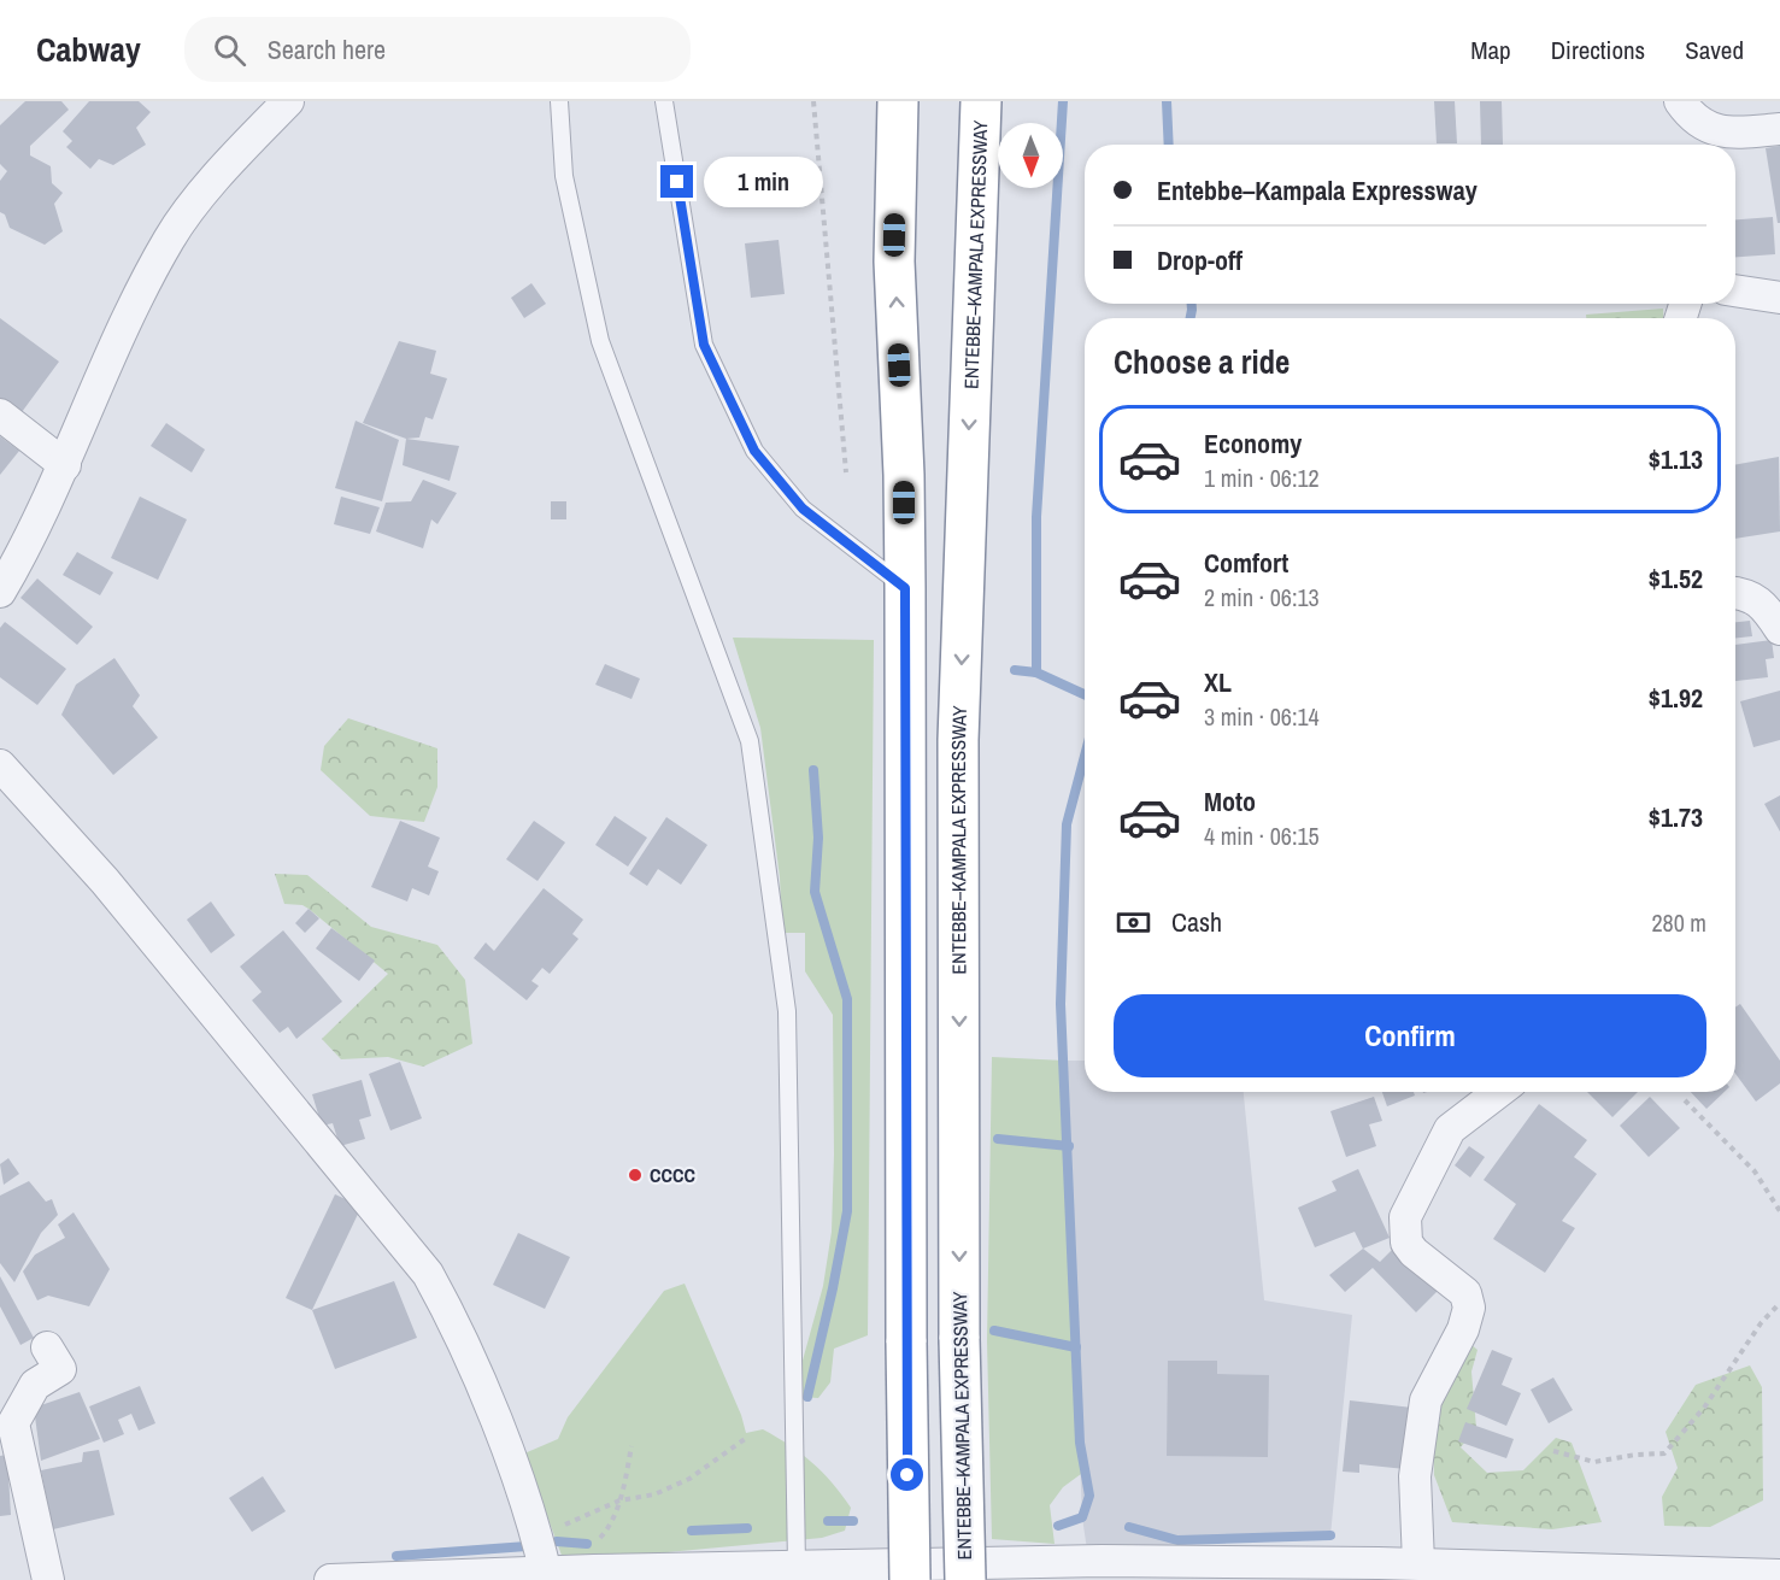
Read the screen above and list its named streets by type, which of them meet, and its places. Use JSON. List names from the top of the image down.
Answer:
{
  "streets": {
    "highway": ["ENTEBBE–KAMPALA EXPRESSWAY"]
  },
  "places": ["CCCC"],
  "north": "bottom",
  "page": {
    "header": "Cabway",
    "search": "Search here",
    "nav": ["Map", "Directions", "Saved"],
    "banner": ["Entebbe–Kampala Expressway", "Drop-off"],
    "bubble": "1 min",
    "heading": "Choose a ride",
    "list": [
      {
        "name": "Economy",
        "note": "1 min · 06:12",
        "value": "$1.13"
      },
      {
        "name": "Comfort",
        "note": "2 min · 06:13",
        "value": "$1.52"
      },
      {
        "name": "XL",
        "note": "3 min · 06:14",
        "value": "$1.92"
      },
      {
        "name": "Moto",
        "note": "4 min · 06:15",
        "value": "$1.73"
      }
    ],
    "pay": ["Cash", "280 m"],
    "buttons": "Confirm"
  }
}
